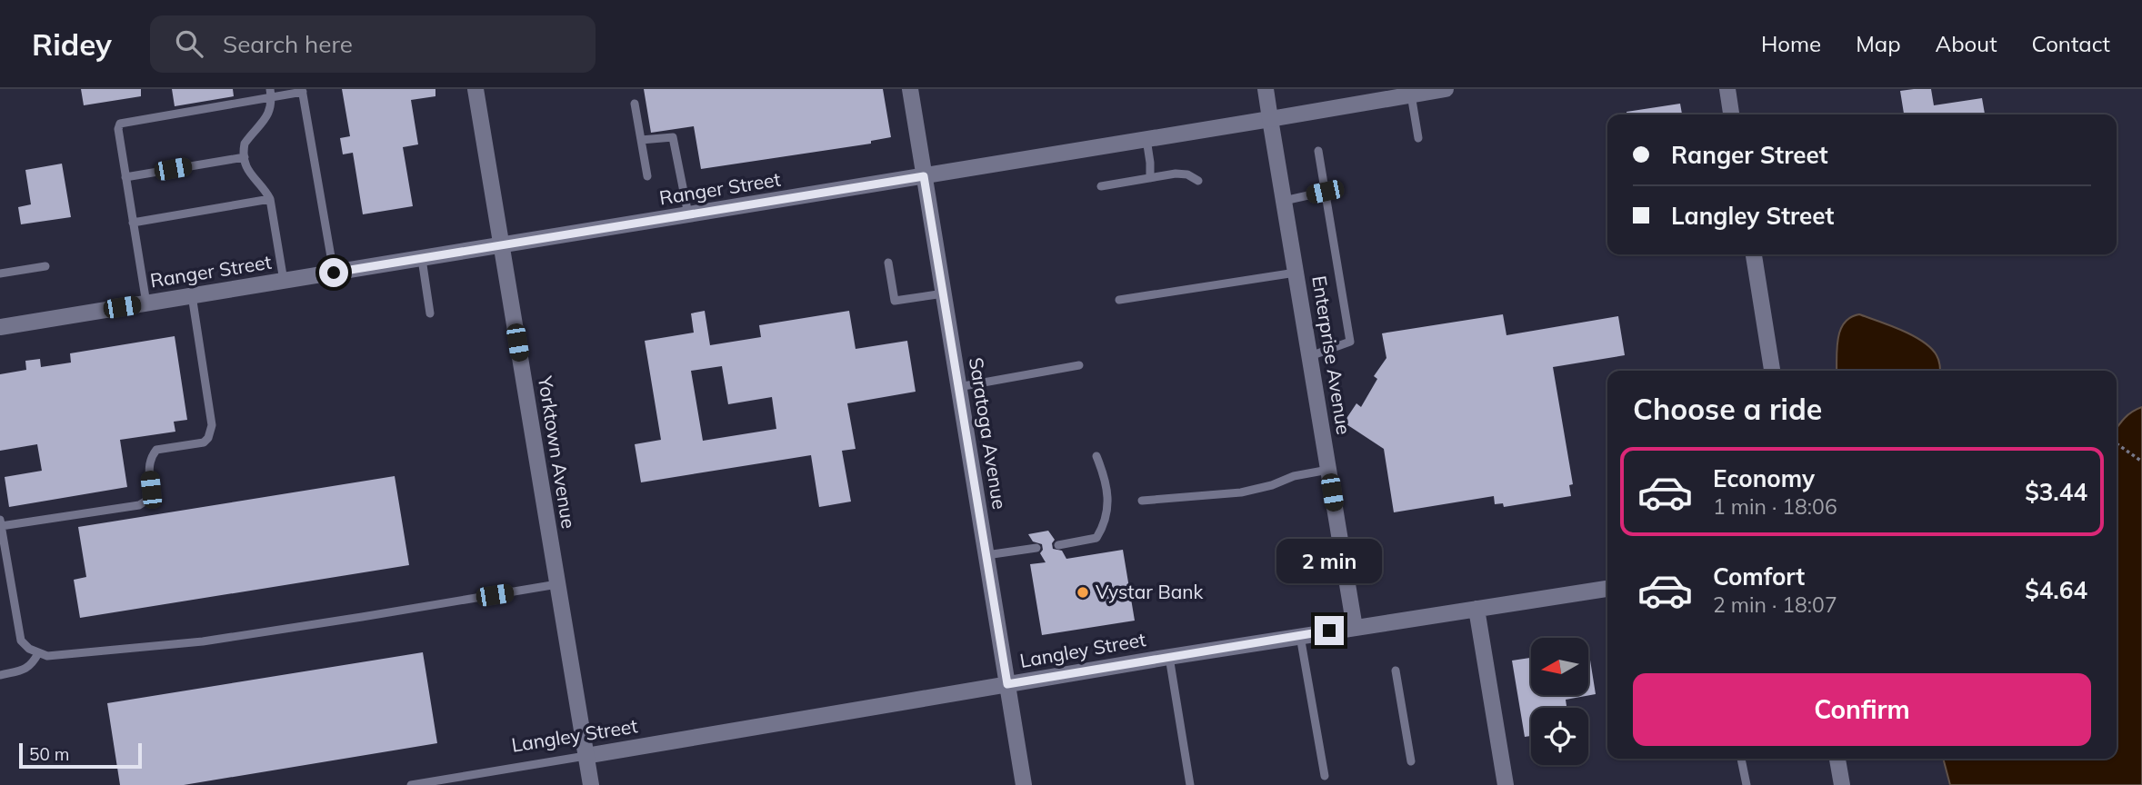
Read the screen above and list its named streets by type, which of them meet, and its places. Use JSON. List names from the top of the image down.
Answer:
{
  "streets": {
    "street": [
      "Ranger Street",
      "Enterprise Avenue",
      "Saratoga Avenue",
      "Yorktown Avenue",
      "Langley Street"
    ]
  },
  "crossings": [
    ["Ranger Street", "Enterprise Avenue"],
    ["Ranger Street", "Saratoga Avenue"],
    ["Ranger Street", "Yorktown Avenue"],
    ["Enterprise Avenue", "Langley Street"],
    ["Saratoga Avenue", "Langley Street"],
    ["Yorktown Avenue", "Langley Street"]
  ],
  "places": ["Vystar Bank"],
  "scale_bar": "50 m",
  "north": "left",
  "page": {
    "header": "Ridey",
    "search": "Search here",
    "nav": [
      "Home",
      "Map",
      "About",
      "Contact"
    ],
    "banner": ["Ranger Street", "Langley Street"],
    "heading": "Choose a ride",
    "list": [
      {
        "name": "Economy",
        "note": "1 min · 18:06",
        "value": "$3.44"
      },
      {
        "name": "Comfort",
        "note": "2 min · 18:07",
        "value": "$4.64"
      }
    ],
    "bubble": "2 min",
    "buttons": "Confirm",
    "scale": "50 m"
  }
}
